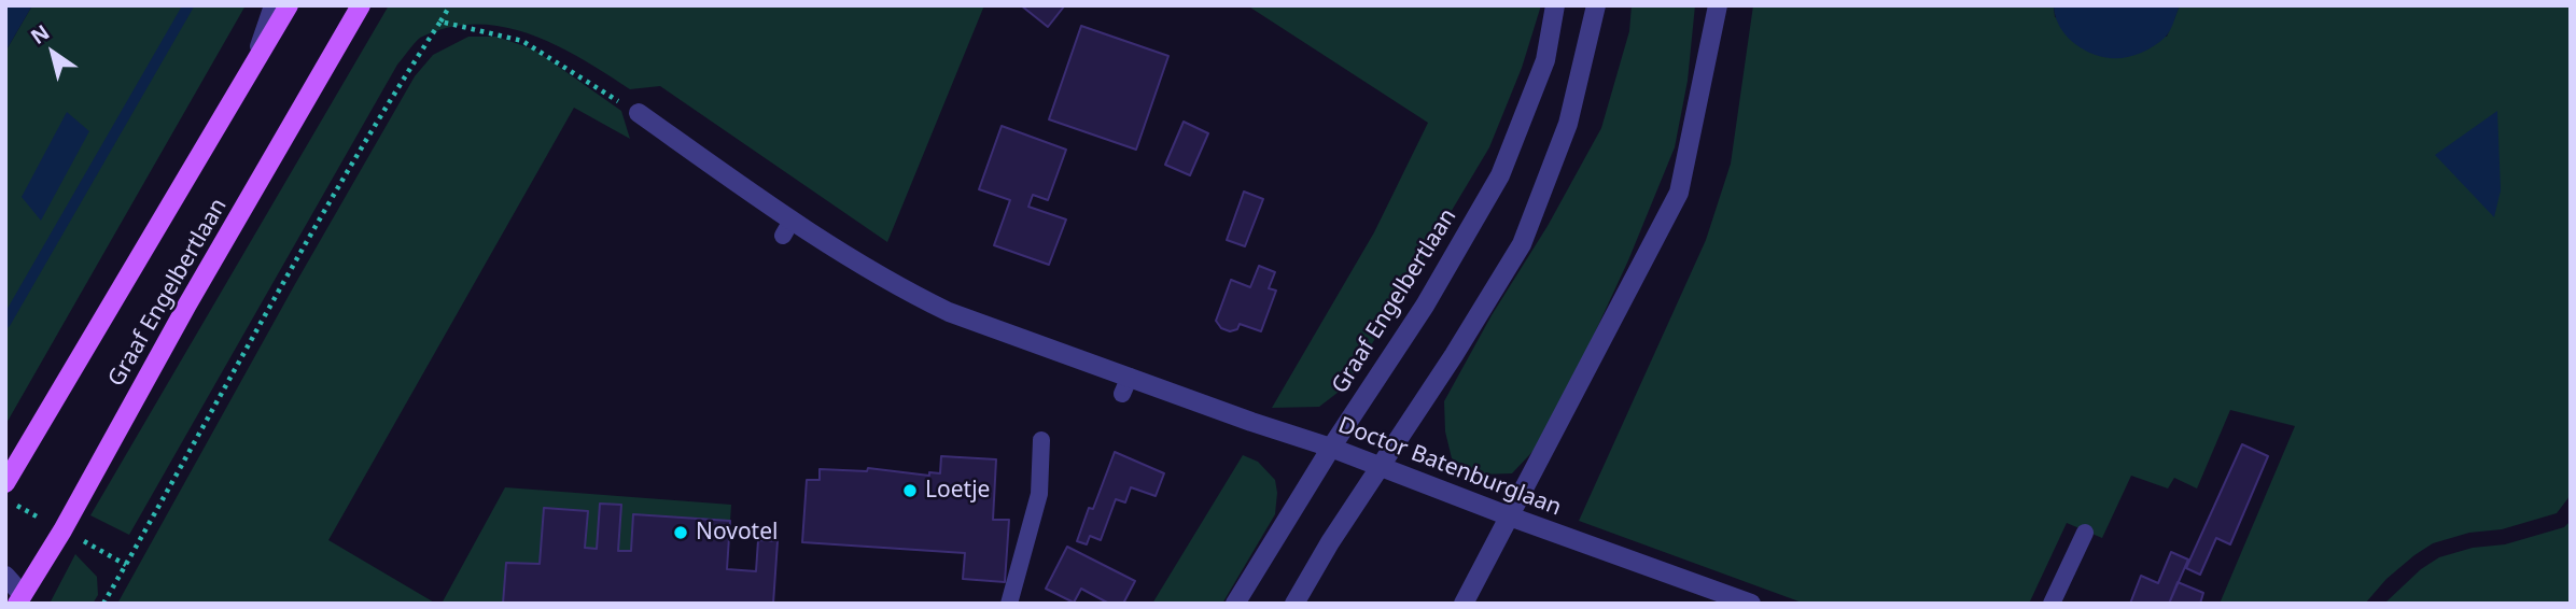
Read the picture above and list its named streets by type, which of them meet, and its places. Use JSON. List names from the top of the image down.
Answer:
{
  "streets": {
    "main road": ["Graaf Engelbertlaan"],
    "street": ["Doctor Batenburglaan"]
  },
  "crossings": [
    ["Graaf Engelbertlaan", "Doctor Batenburglaan"]
  ],
  "places": ["Loetje", "Novotel"],
  "north": "top left"
}
